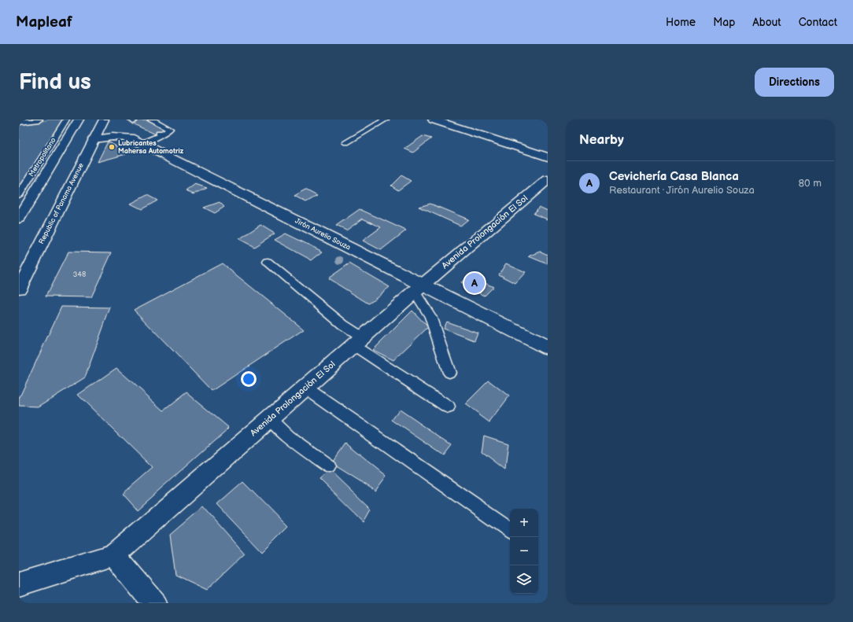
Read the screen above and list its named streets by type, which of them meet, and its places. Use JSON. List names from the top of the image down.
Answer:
{
  "streets": {
    "street": ["Republic of Panama Avenue", "Avenida Prolongación El Sol", "Jirón Aurelio Souza"],
    "lane": ["Metropolitano"]
  },
  "crossings": [
    ["Republic of Panama Avenue", "Jirón Aurelio Souza"],
    ["Avenida Prolongación El Sol", "Jirón Aurelio Souza"]
  ],
  "places": ["Lubricantes Mahersa Automotriz"],
  "house_numbers": ["348"],
  "page": {
    "header": "Mapleaf",
    "nav": [
      "Home",
      "Map",
      "About",
      "Contact"
    ],
    "buttons": "Directions",
    "title": "Find us",
    "heading": "Nearby",
    "list": [
      {
        "mark": "A",
        "name": "Cevichería Casa Blanca",
        "note": "Restaurant · Jirón Aurelio Souza",
        "value": "80 m"
      }
    ],
    "pins": "A",
    "map_buttons": ["+", "−"]
  }
}
